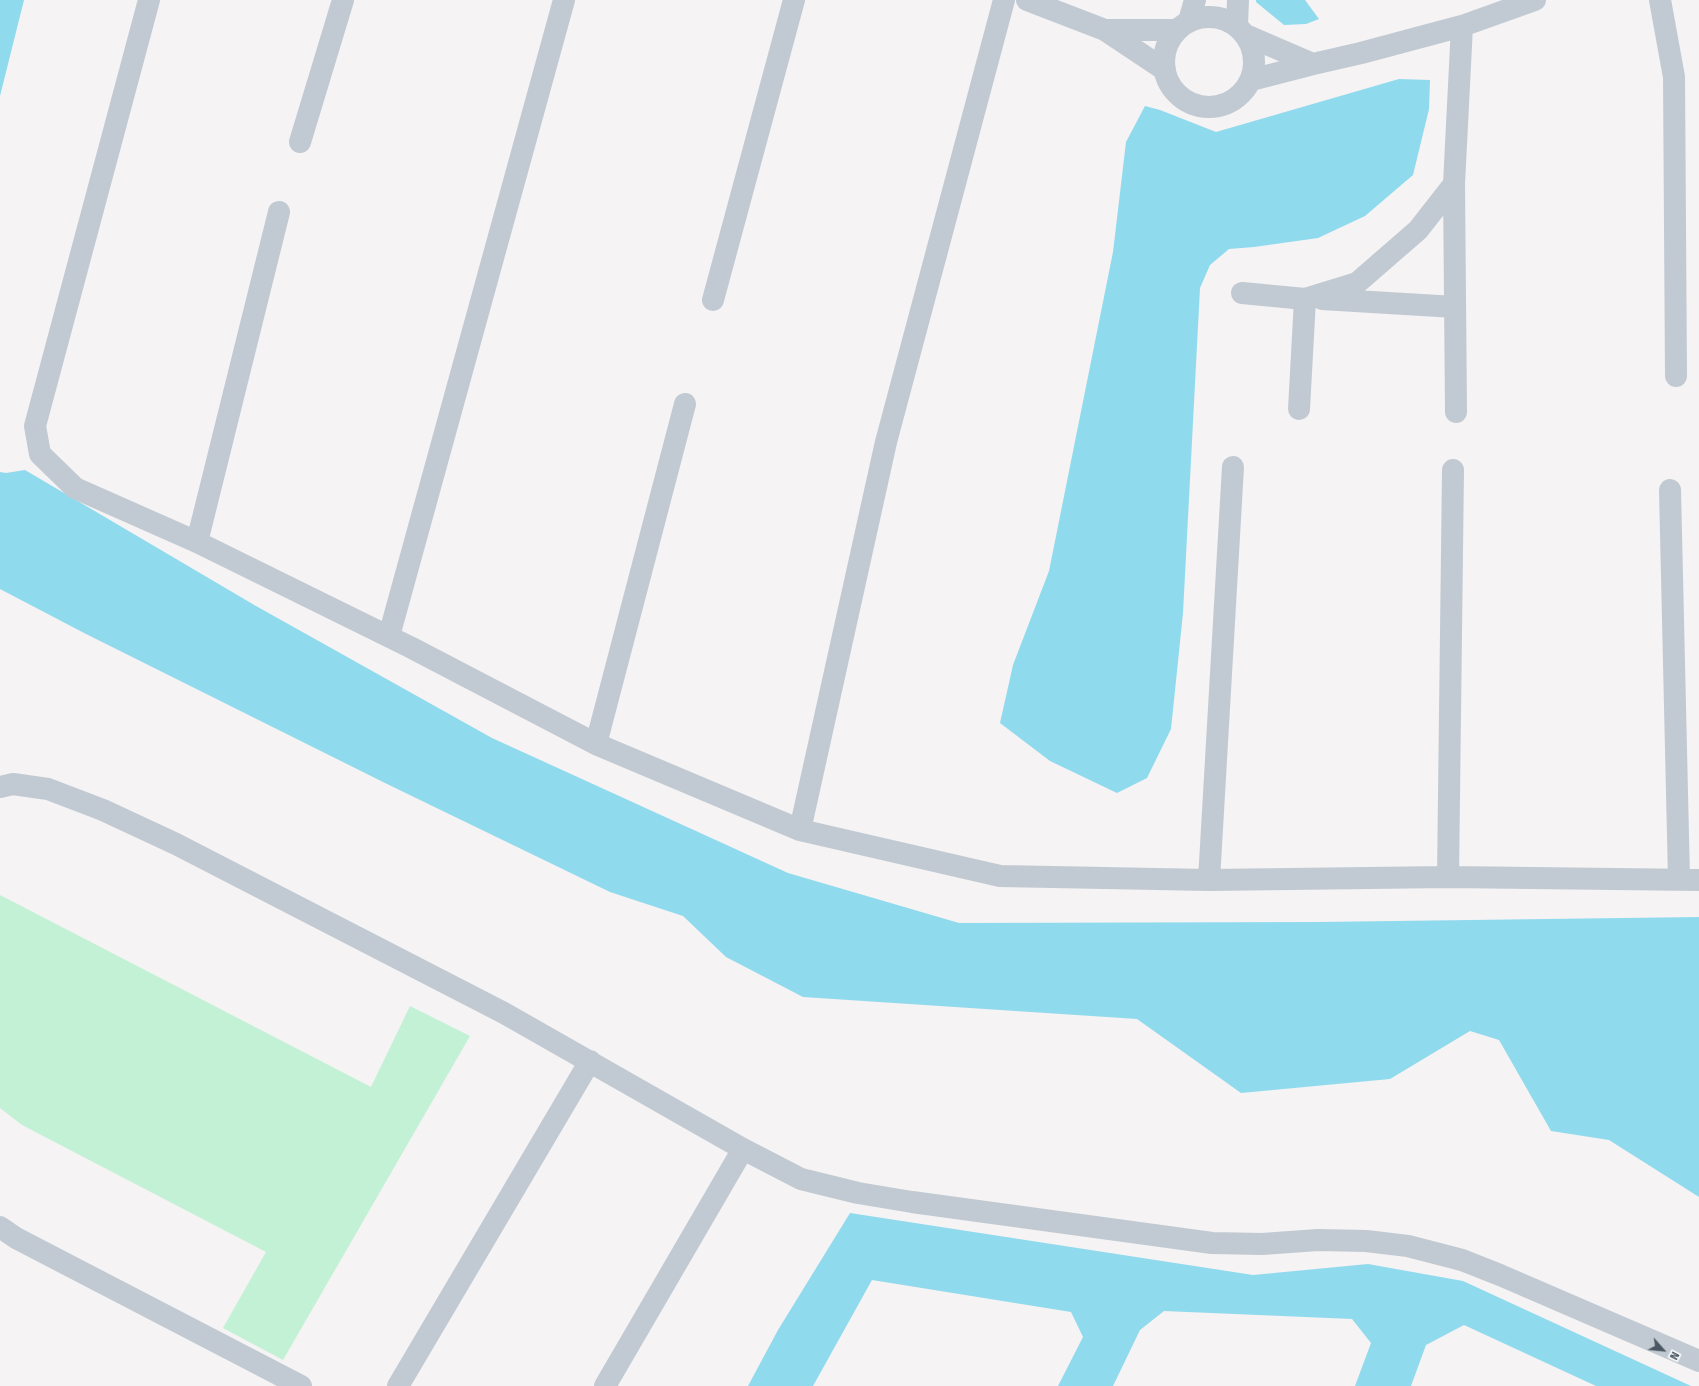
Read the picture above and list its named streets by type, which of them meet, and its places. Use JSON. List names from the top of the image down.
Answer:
{
  "north": "bottom right"
}
